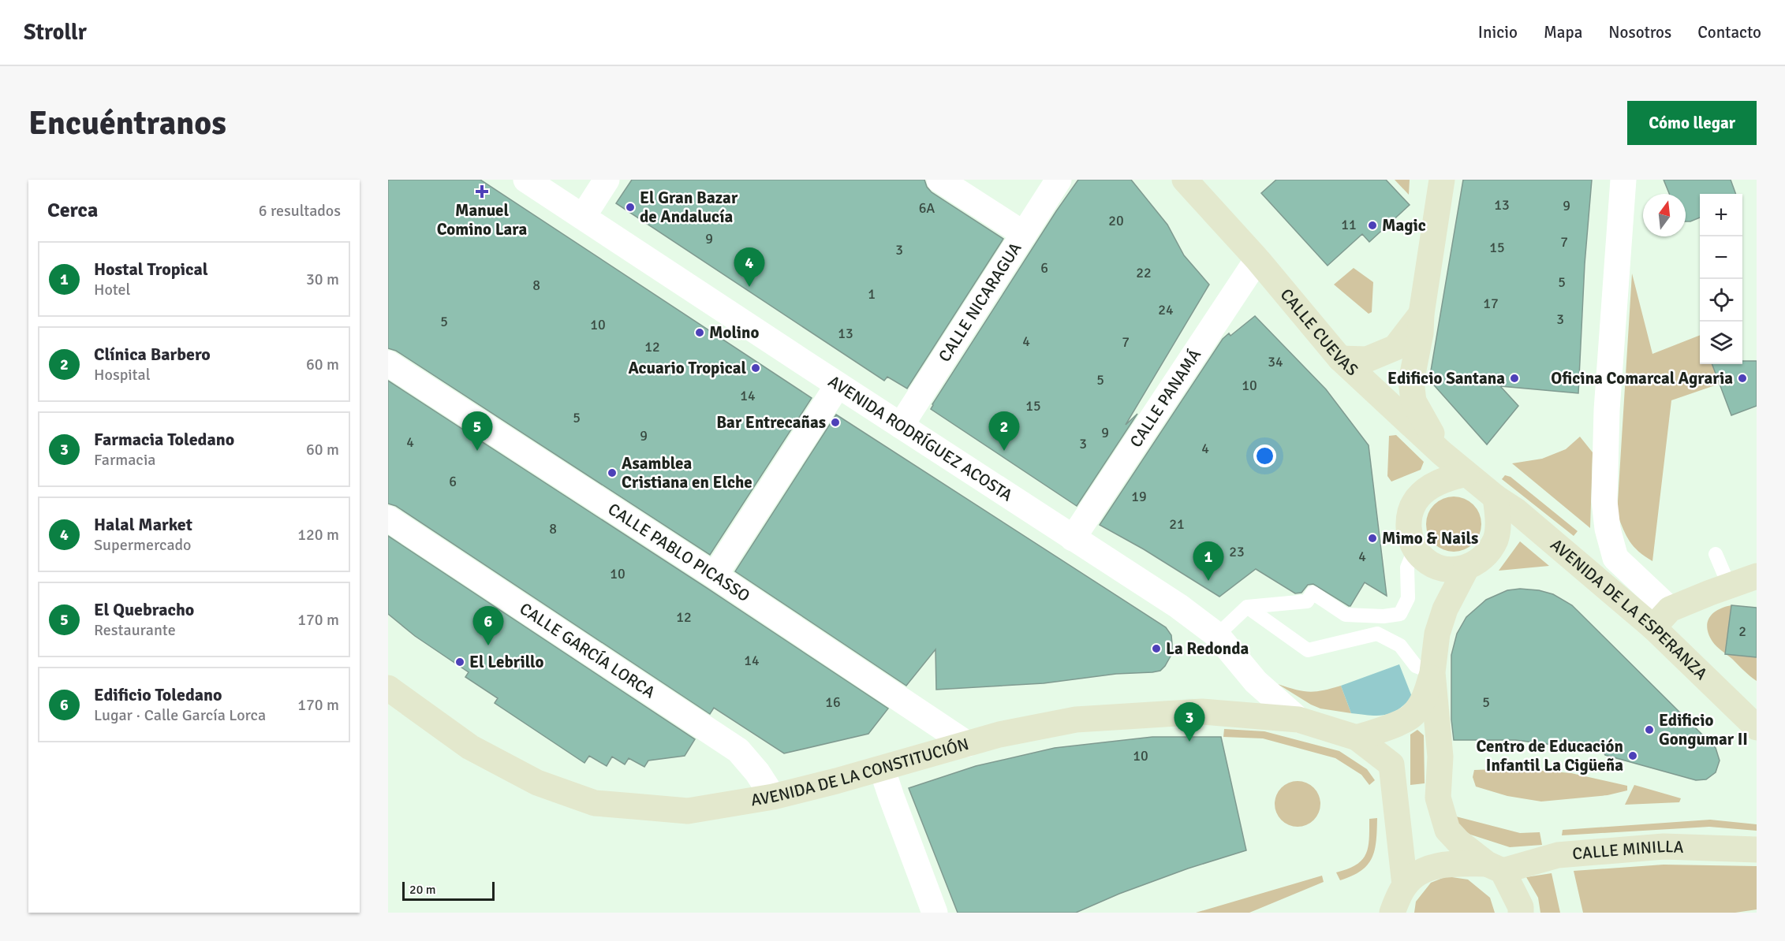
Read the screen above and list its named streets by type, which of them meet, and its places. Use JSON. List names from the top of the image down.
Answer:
{
  "streets": {
    "main road": [
      "CALLE CUEVAS",
      "AVENIDA DE LA ESPERANZA",
      "AVENIDA DE LA CONSTITUCIÓN",
      "CALLE MINILLA"
    ],
    "street": [
      "CALLE NICARAGUA",
      "CALLE PANAMÁ",
      "AVENIDA RODRÍGUEZ ACOSTA",
      "CALLE PABLO PICASSO",
      "CALLE GARCÍA LORCA"
    ]
  },
  "crossings": [
    ["CALLE NICARAGUA", "AVENIDA RODRÍGUEZ ACOSTA"],
    ["CALLE CUEVAS", "CALLE PANAMÁ"],
    ["CALLE CUEVAS", "AVENIDA DE LA ESPERANZA"],
    ["CALLE PANAMÁ", "AVENIDA RODRÍGUEZ ACOSTA"],
    ["AVENIDA RODRÍGUEZ ACOSTA", "AVENIDA DE LA CONSTITUCIÓN"],
    ["CALLE PABLO PICASSO", "AVENIDA DE LA CONSTITUCIÓN"],
    ["CALLE GARCÍA LORCA", "AVENIDA DE LA CONSTITUCIÓN"]
  ],
  "places": {
    "health": ["Manuel Comino Lara"],
    "other": [
      "El Gran Bazar de Andalucía",
      "Magic",
      "Molino",
      "Acuario Tropical",
      "Edificio Santana",
      "Oficina Comarcal Agraria",
      "Bar Entrecañas",
      "Asamblea Cristiana en Elche",
      "Mimo & Nails",
      "La Redonda",
      "El Lebrillo",
      "Edificio Gongumar II",
      "Centro de Educación Infantil La Cigüeña"
    ]
  },
  "house_numbers": [
    "13",
    "9",
    "6A",
    "20",
    "11",
    "9",
    "7",
    "15",
    "3",
    "6",
    "22",
    "5",
    "8",
    "1",
    "17",
    "24",
    "3",
    "5",
    "10",
    "13",
    "4",
    "7",
    "12",
    "34",
    "5",
    "10",
    "14",
    "15",
    "5",
    "9",
    "9",
    "4",
    "3",
    "4",
    "6",
    "19",
    "21",
    "8",
    "23",
    "4",
    "10",
    "12",
    "2",
    "14",
    "16",
    "5",
    "10"
  ],
  "scale_bar": "20 m",
  "north": "top",
  "page": {
    "header": "Strollr",
    "nav": [
      "Inicio",
      "Mapa",
      "Nosotros",
      "Contacto"
    ],
    "buttons": "Cómo llegar",
    "title": "Encuéntranos",
    "heading": ["Cerca", "6 resultados"],
    "map_buttons": ["+", "−"],
    "list": [
      {
        "mark": "1",
        "name": "Hostal Tropical",
        "note": "Hotel",
        "value": "30 m"
      },
      {
        "mark": "2",
        "name": "Clínica Barbero",
        "note": "Hospital",
        "value": "60 m"
      },
      {
        "mark": "3",
        "name": "Farmacia Toledano",
        "note": "Farmacia",
        "value": "60 m"
      },
      {
        "mark": "4",
        "name": "Halal Market",
        "note": "Supermercado",
        "value": "120 m"
      },
      {
        "mark": "5",
        "name": "El Quebracho",
        "note": "Restaurante",
        "value": "170 m"
      },
      {
        "mark": "6",
        "name": "Edificio Toledano",
        "note": "Lugar · Calle García Lorca",
        "value": "170 m"
      }
    ],
    "pins": [
      "4",
      "2",
      "5",
      "1",
      "6",
      "3"
    ],
    "scale": "20 m"
  }
}
